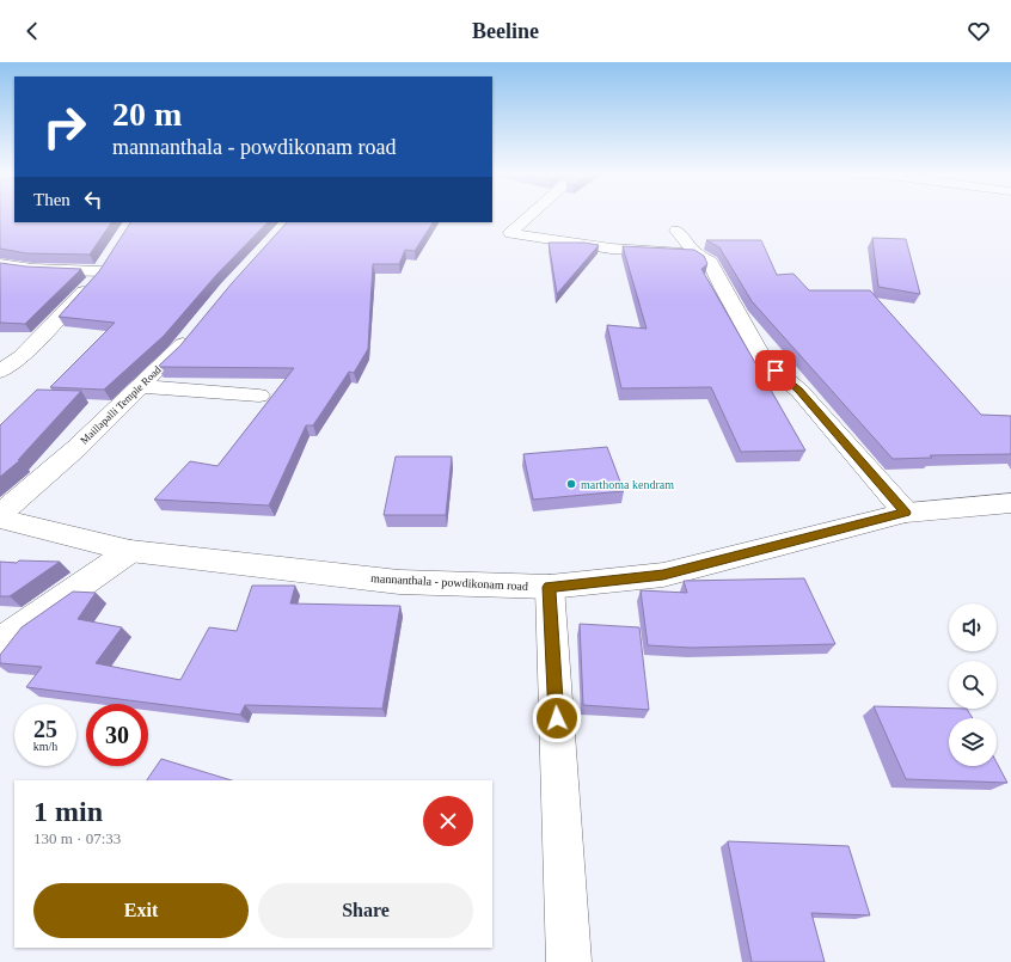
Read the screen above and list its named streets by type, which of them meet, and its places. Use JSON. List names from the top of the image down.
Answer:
{
  "streets": {
    "street": ["Maillapalli Temple Road", "mannanthala - powdikonam road"]
  },
  "places": ["marthoma kendram"],
  "page": {
    "header": "Beeline",
    "turn": ["20 m", "mannanthala - powdikonam road"],
    "then": "Then",
    "speed": "25 km/h",
    "limit": "30",
    "heading": ["1 min", "130 m · 07:33"],
    "buttons": ["Exit", "Share"]
  }
}
